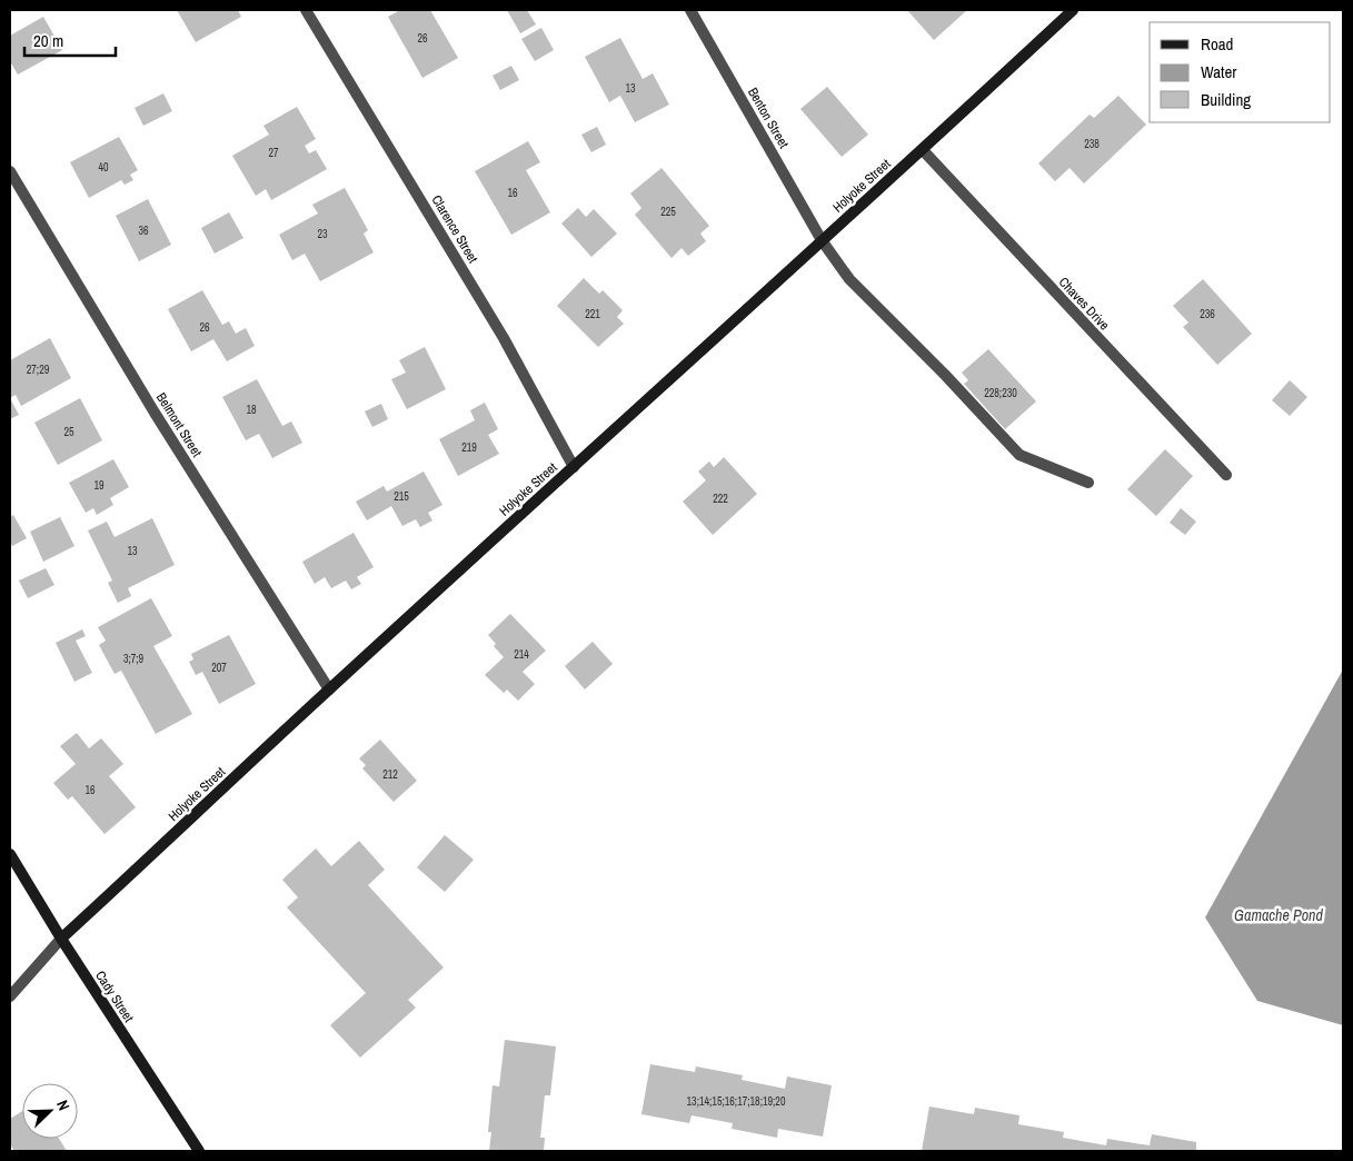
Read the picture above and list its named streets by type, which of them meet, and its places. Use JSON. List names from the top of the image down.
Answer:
{
  "streets": {
    "main road": ["Holyoke Street", "Cady Street"],
    "street": [
      "Benton Street",
      "Clarence Street",
      "Chaves Drive",
      "Belmont Street"
    ]
  },
  "crossings": [
    ["Benton Street", "Holyoke Street"],
    ["Holyoke Street", "Clarence Street"],
    ["Holyoke Street", "Chaves Drive"],
    ["Holyoke Street", "Belmont Street"],
    ["Holyoke Street", "Cady Street"]
  ],
  "water": ["Gamache Pond"],
  "house_numbers": [
    "26",
    "13",
    "238",
    "27",
    "40",
    "16",
    "225",
    "36",
    "23",
    "221",
    "236",
    "26",
    "27;29",
    "228;230",
    "18",
    "25",
    "219",
    "19",
    "215",
    "222",
    "13",
    "214",
    "3;7;9",
    "207",
    "212",
    "16",
    "13;14;15;16;17;18;19;20"
  ],
  "legend": ["Road", "Water", "Building"],
  "scale_bar": "20 m",
  "north": "top right"
}
